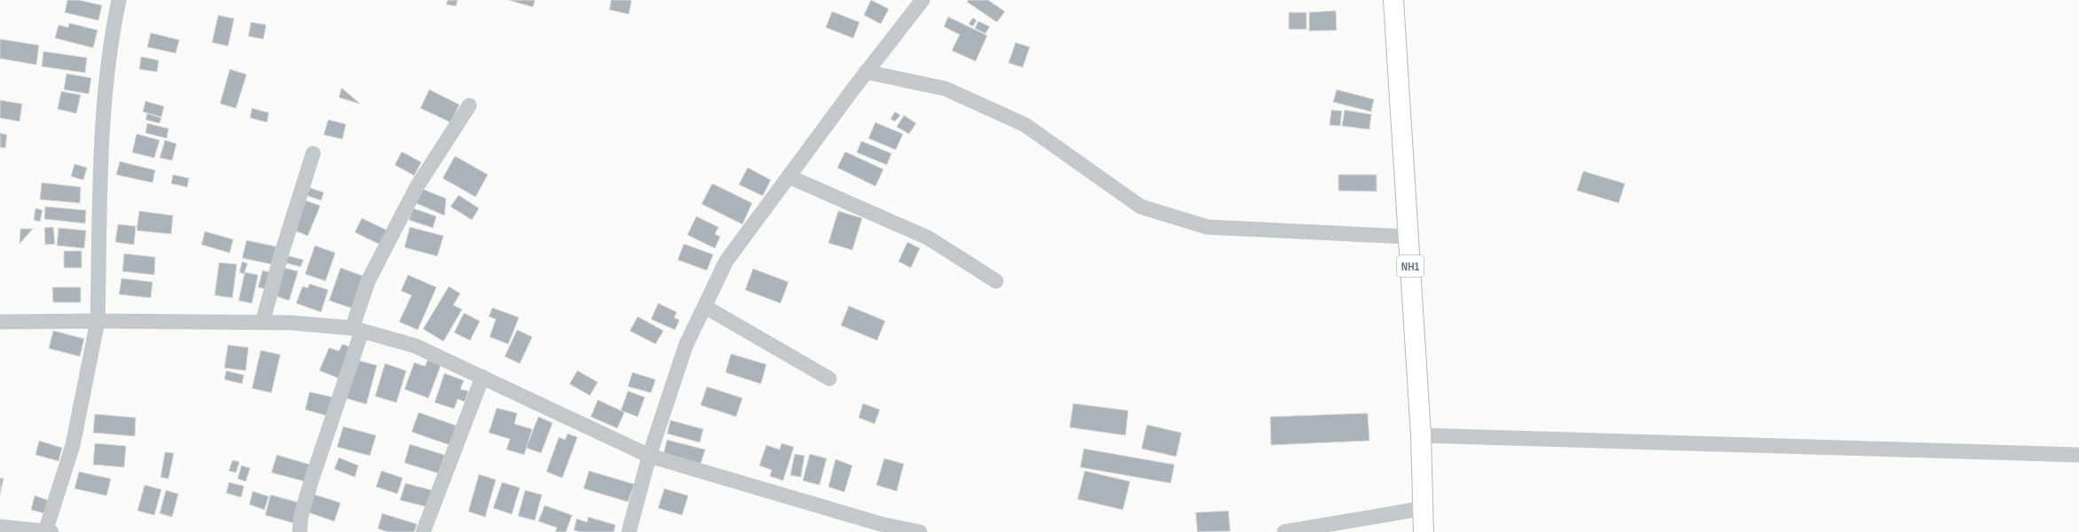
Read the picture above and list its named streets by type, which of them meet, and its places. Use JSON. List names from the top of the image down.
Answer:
{
  "streets": {
    "highway": ["NH1"]
  }
}
